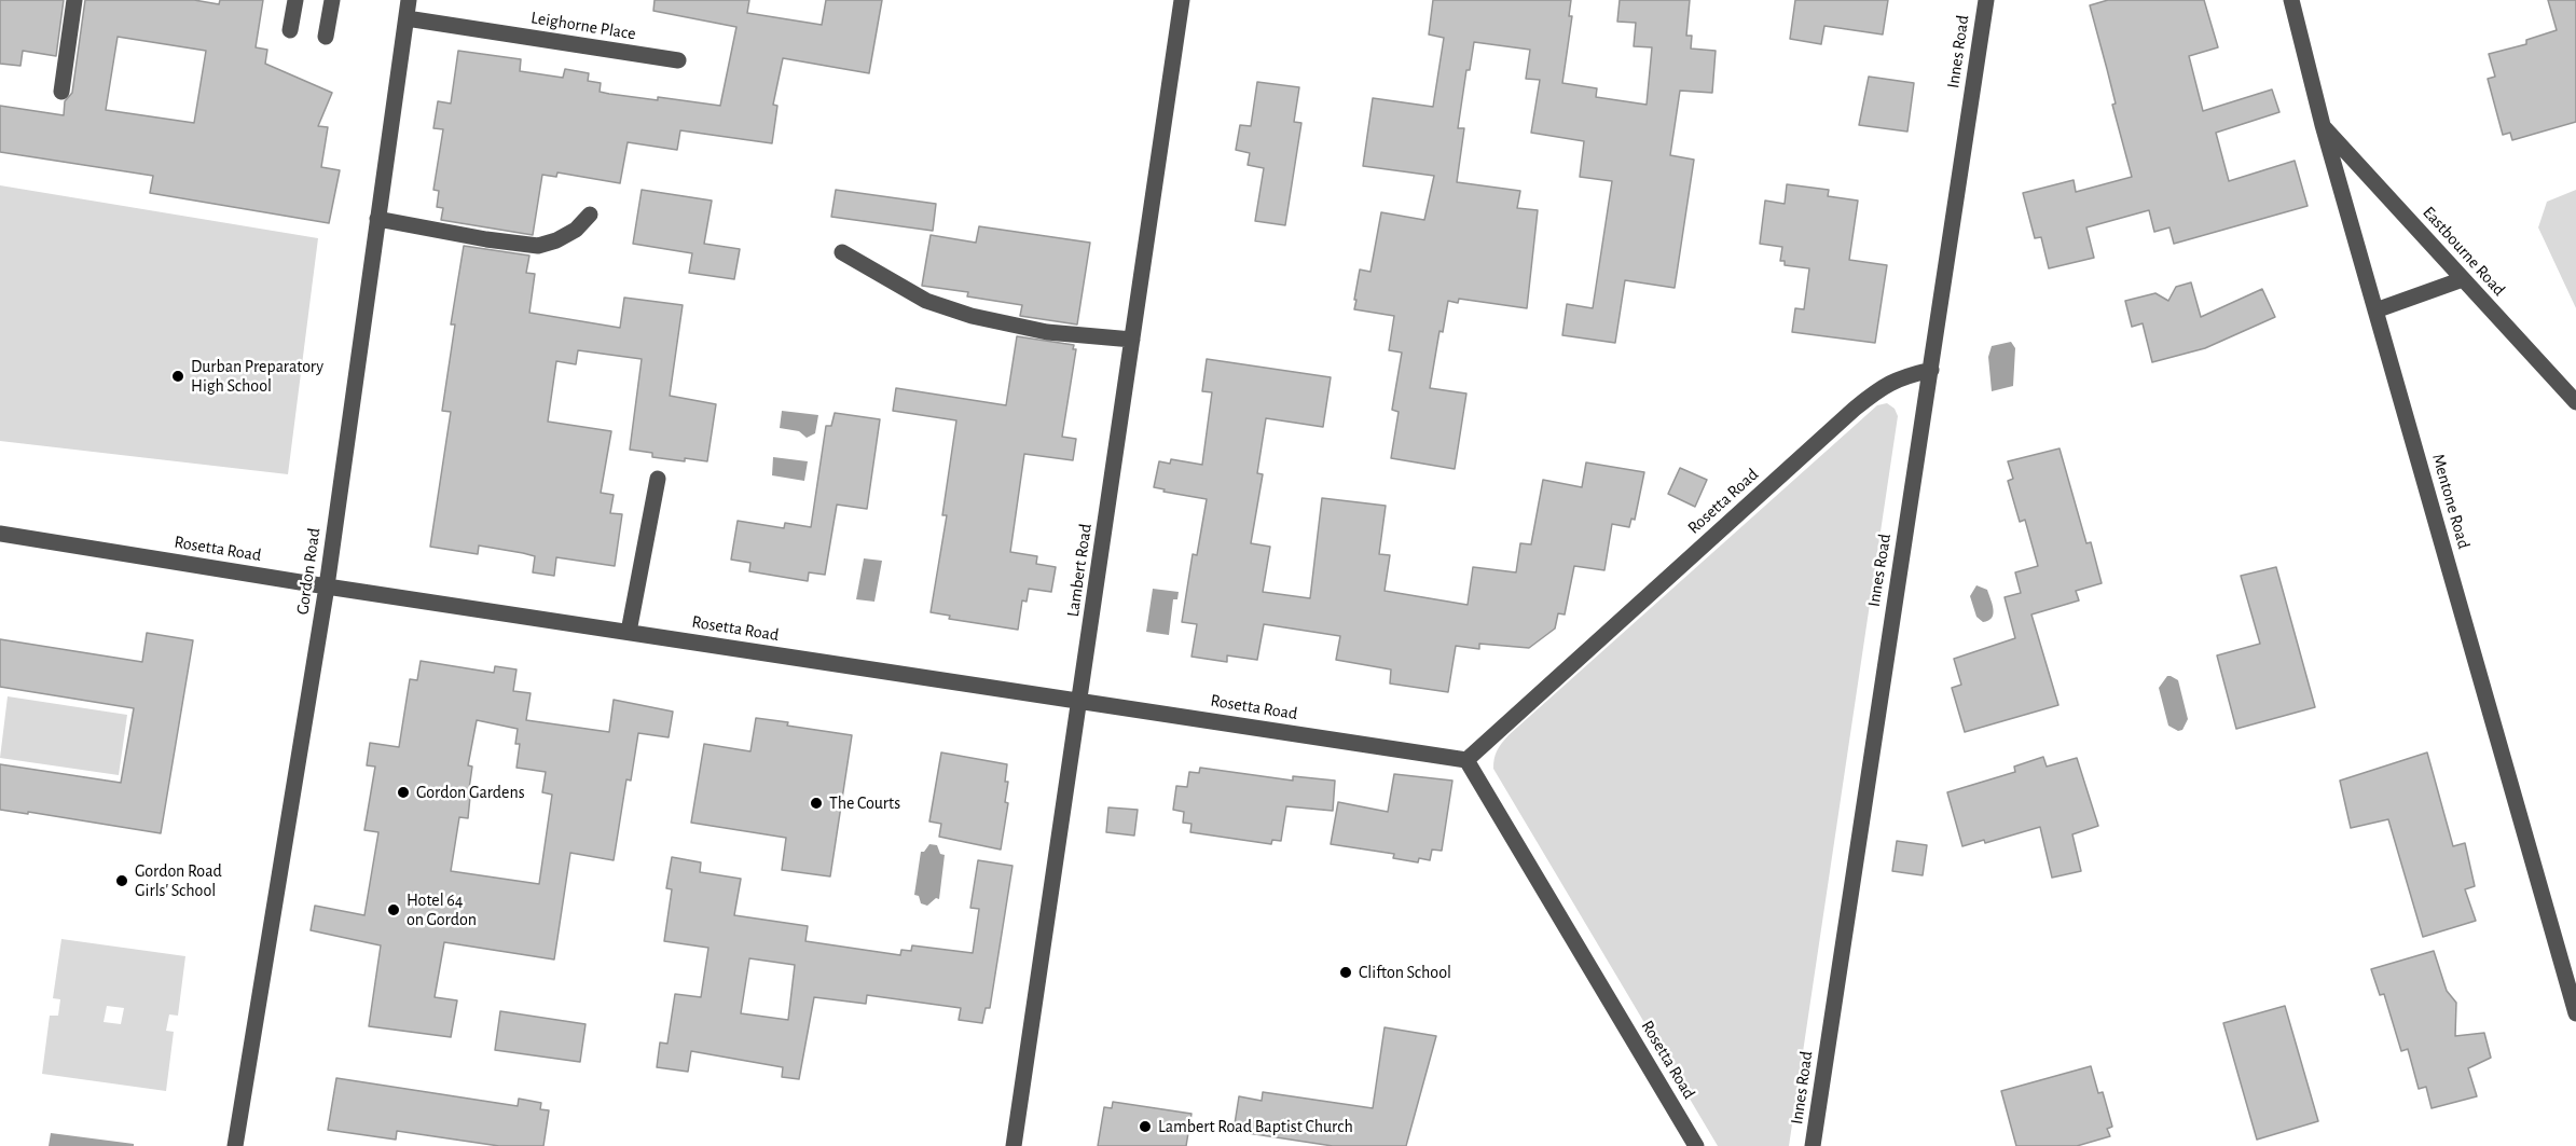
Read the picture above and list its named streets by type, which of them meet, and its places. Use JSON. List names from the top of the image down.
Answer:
{
  "streets": {
    "street": [
      "Leighorne Place",
      "Innes Road",
      "Eastbourne Road",
      "Rosetta Road",
      "Mentone Road",
      "Lambert Road",
      "Gordon Road"
    ]
  },
  "crossings": [
    ["Leighorne Place", "Gordon Road"],
    ["Innes Road", "Rosetta Road"],
    ["Eastbourne Road", "Mentone Road"],
    ["Rosetta Road", "Lambert Road"],
    ["Rosetta Road", "Gordon Road"]
  ],
  "places": [
    "Durban Preparatory High School",
    "Gordon Gardens",
    "The Courts",
    "Gordon Road Girls' School",
    "Hotel 64 on Gordon",
    "Clifton School",
    "Lambert Road Baptist Church"
  ]
}
